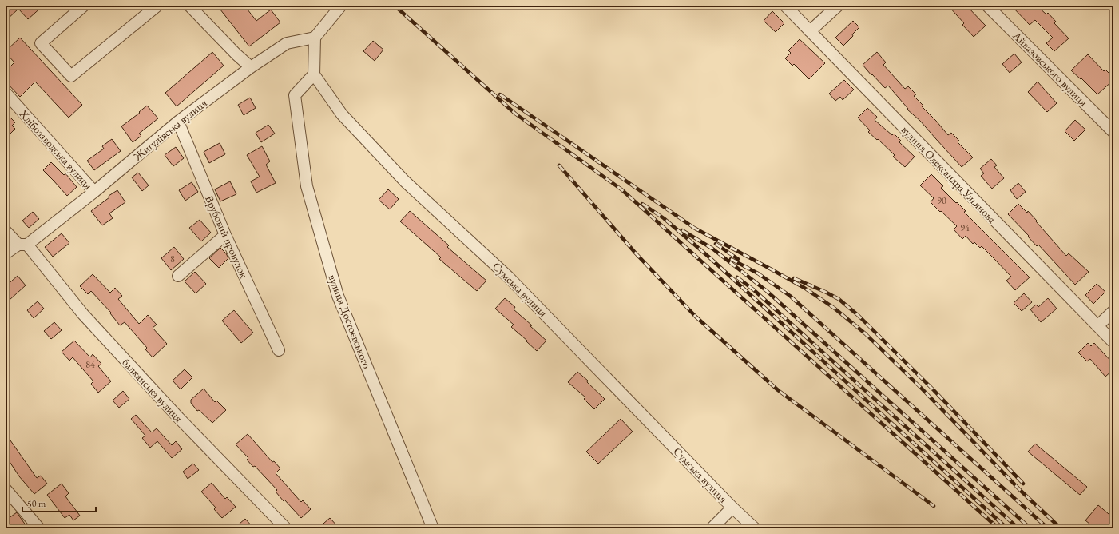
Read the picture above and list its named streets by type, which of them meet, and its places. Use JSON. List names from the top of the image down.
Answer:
{
  "streets": {
    "street": [
      "Айвазовського вулиця",
      "Жигулівська вулиця",
      "Хлібозаводська вулиця",
      "вулиця Олександра Ульянова",
      "Врубовий провулок",
      "Сумська вулиця",
      "вулиця Достоєвського",
      "балканська вулиця"
    ]
  },
  "crossings": [
    ["Жигулівська вулиця", "Хлібозаводська вулиця"],
    ["Жигулівська вулиця", "Врубовий провулок"],
    ["Жигулівська вулиця", "балканська вулиця"],
    ["Сумська вулиця", "вулиця Достоєвського"]
  ],
  "house_numbers": [
    "90",
    "94",
    "8",
    "84"
  ],
  "scale_bar": "50 m"
}
